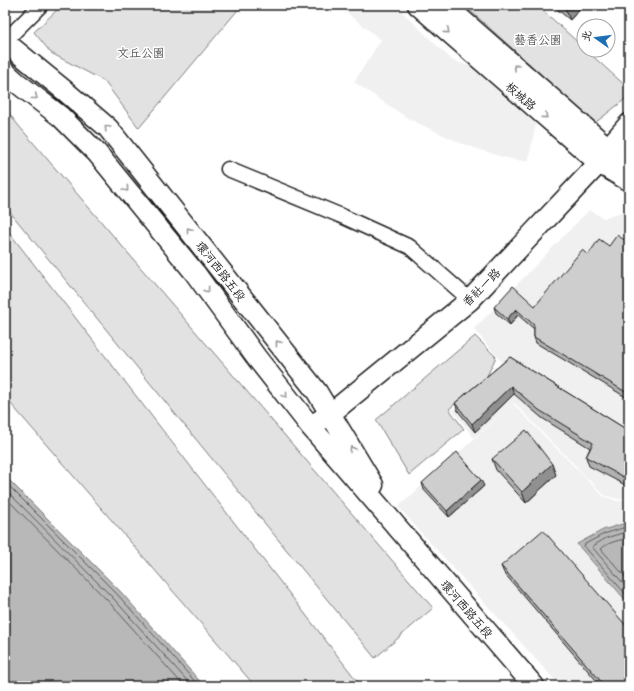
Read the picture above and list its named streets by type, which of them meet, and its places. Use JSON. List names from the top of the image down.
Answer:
{
  "streets": {
    "street": ["板城路", "環河西路五段", "香社一路"]
  },
  "crossings": [
    ["板城路", "香社一路"],
    ["環河西路五段", "香社一路"]
  ],
  "parks": ["藝香公園", "文丘公園"],
  "north": "left"
}
